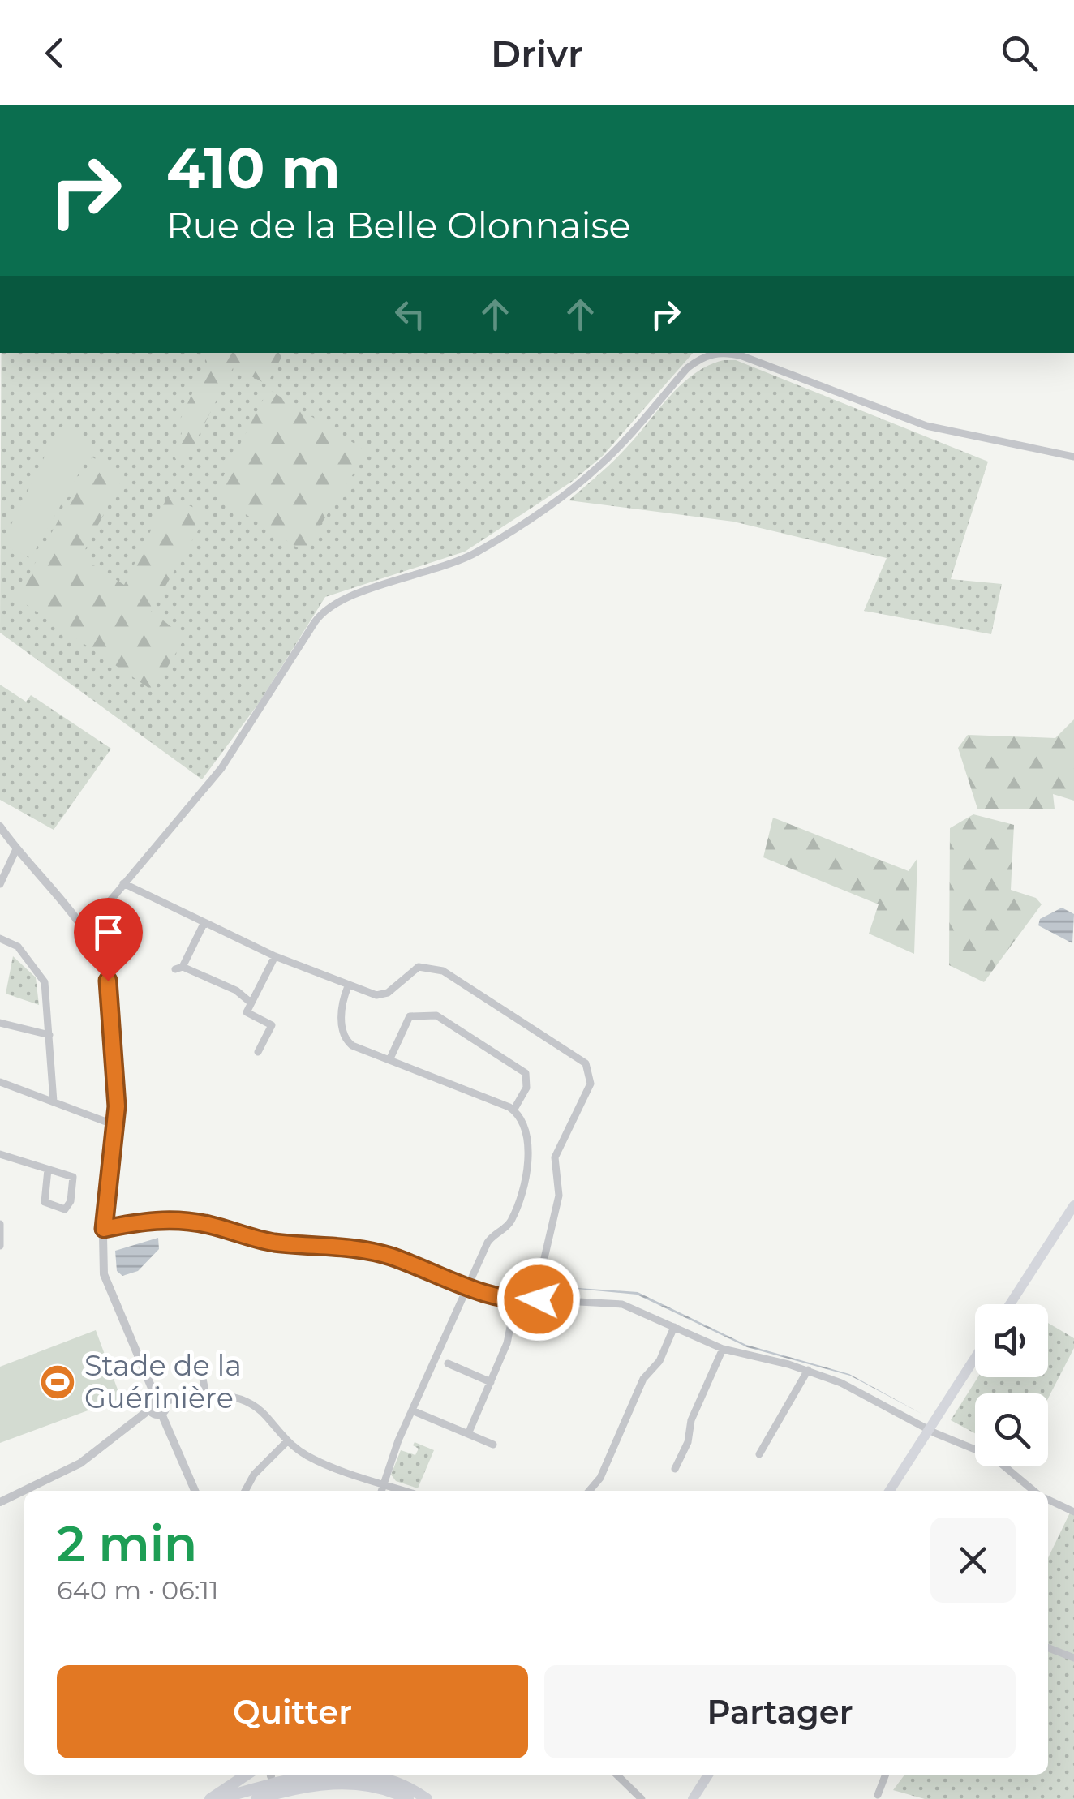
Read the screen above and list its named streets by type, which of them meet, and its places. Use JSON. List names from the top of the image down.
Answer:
{
  "places": {
    "sports": ["Stade de la Guérinière"]
  },
  "page": {
    "header": "Drivr",
    "turn": ["410 m", "Rue de la Belle Olonnaise"],
    "heading": ["2 min", "640 m · 06:11"],
    "buttons": ["Quitter", "Partager"]
  }
}
